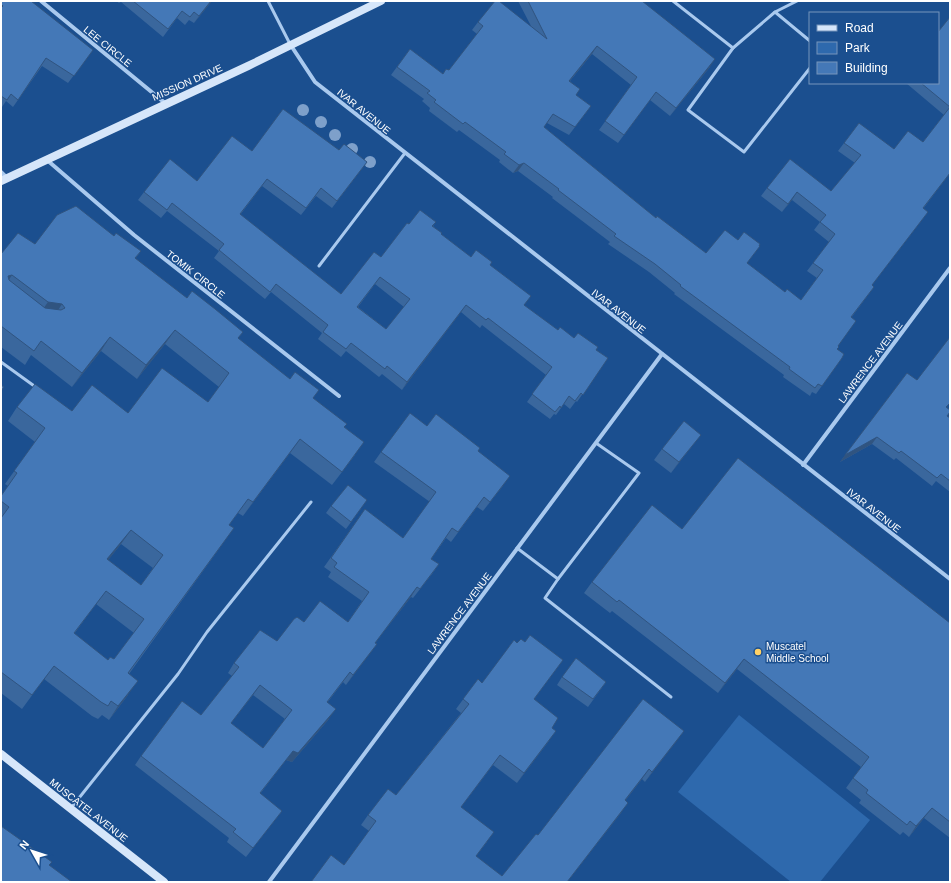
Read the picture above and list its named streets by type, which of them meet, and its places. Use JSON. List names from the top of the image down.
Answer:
{
  "streets": {
    "main road": ["MISSION DRIVE", "MUSCATEL AVENUE"],
    "street": [
      "LEE CIRCLE",
      "IVAR AVENUE",
      "TOMIK CIRCLE",
      "LAWRENCE AVENUE"
    ]
  },
  "crossings": [
    ["LEE CIRCLE", "MISSION DRIVE"],
    ["MISSION DRIVE", "IVAR AVENUE"],
    ["MISSION DRIVE", "TOMIK CIRCLE"],
    ["IVAR AVENUE", "LAWRENCE AVENUE"]
  ],
  "places": ["Muscatel Middle School"],
  "legend": ["Road", "Park", "Building"],
  "north": "top left"
}
